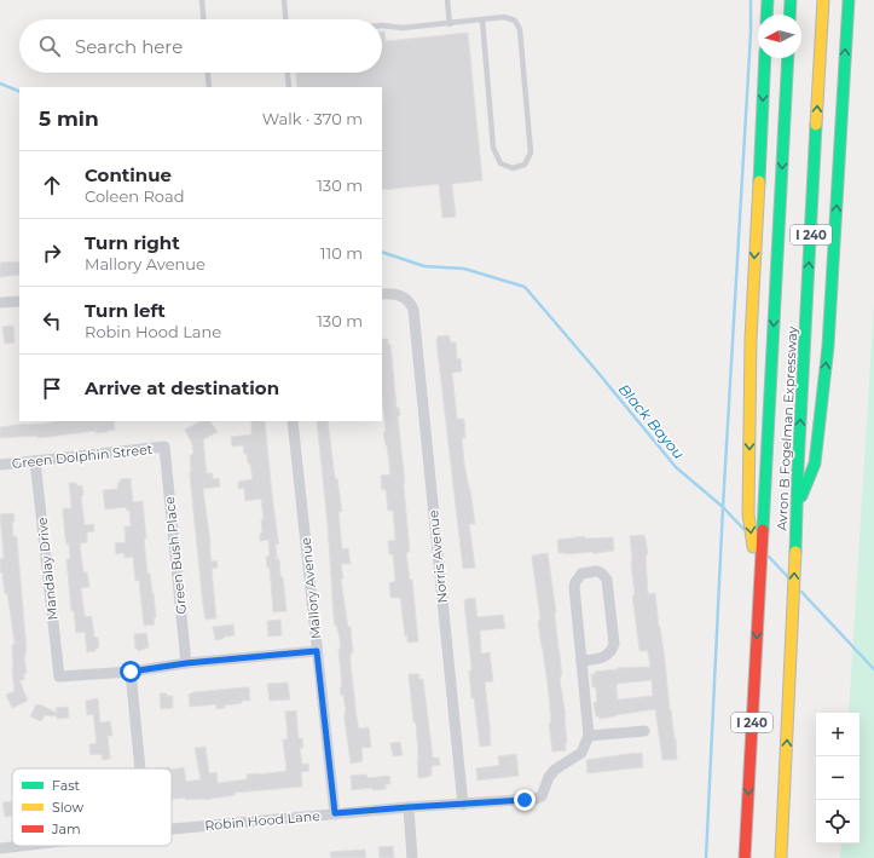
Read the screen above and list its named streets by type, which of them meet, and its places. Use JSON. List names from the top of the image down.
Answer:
{
  "streets": {
    "highway": ["I 240", "Avron B Fogelman Expressway"],
    "street": [
      "Green Dolphin Street",
      "Green Bush Place",
      "Norris Avenue",
      "Mandalay Drive",
      "Mallory Avenue",
      "Robin Hood Lane"
    ]
  },
  "crossings": [
    ["Green Dolphin Street", "Green Bush Place"],
    ["Green Dolphin Street", "Mandalay Drive"],
    ["Norris Avenue", "Robin Hood Lane"],
    ["Mallory Avenue", "Robin Hood Lane"]
  ],
  "water": ["Black Bayou"],
  "legend": ["Fast", "Slow", "Jam"],
  "north": "left",
  "page": {
    "search": "Search here",
    "heading": ["5 min", "Walk · 370 m"],
    "list": [
      ["Continue", "Coleen Road", "130 m"],
      ["Turn right", "Mallory Avenue", "110 m"],
      ["Turn left", "Robin Hood Lane", "130 m"],
      "Arrive at destination"
    ],
    "map_buttons": ["+", "−"]
  }
}
